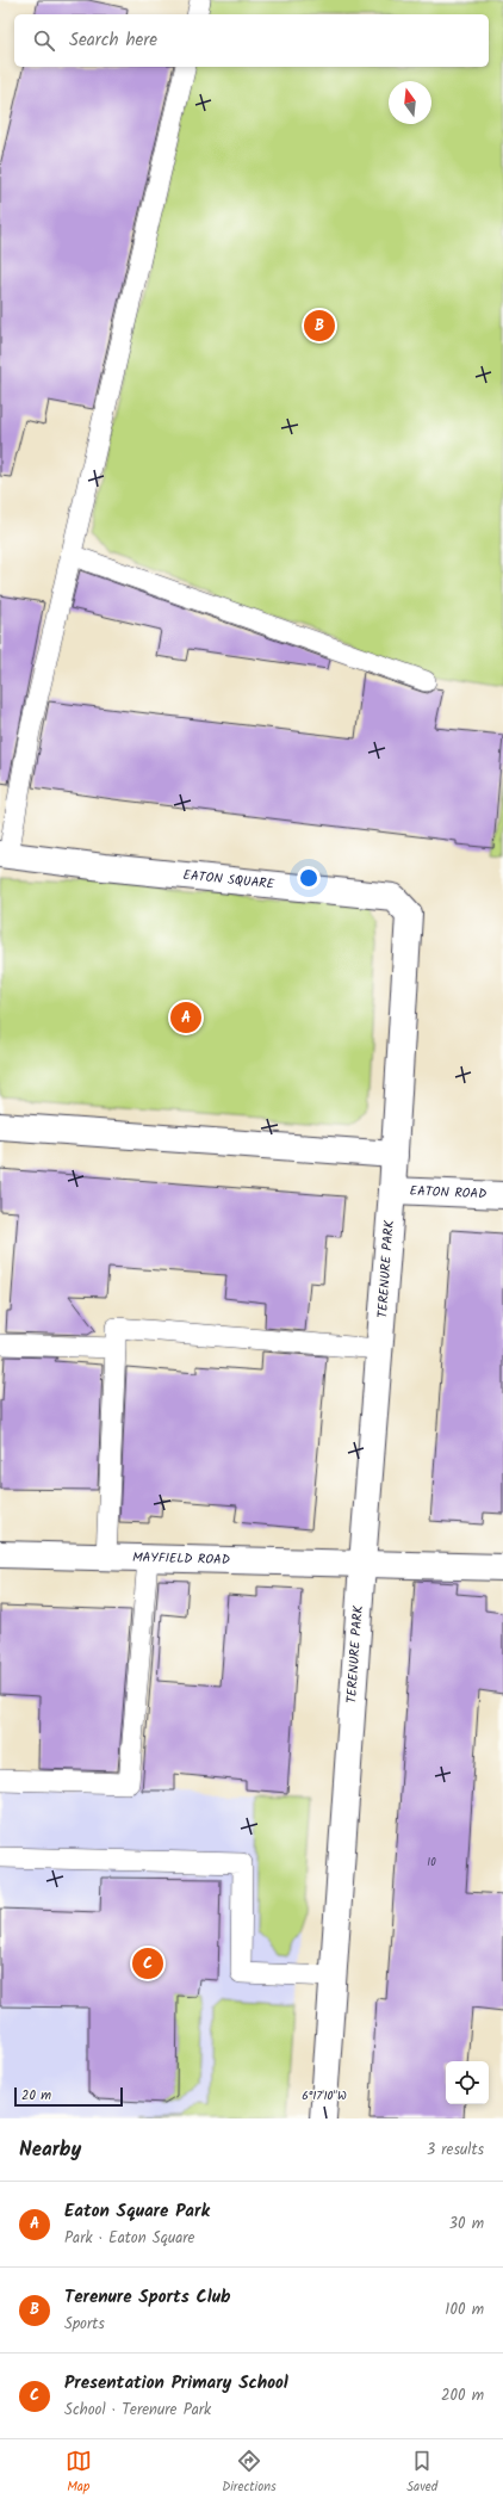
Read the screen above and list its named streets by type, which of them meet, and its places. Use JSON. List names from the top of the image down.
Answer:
{
  "streets": {
    "street": [
      "EATON SQUARE",
      "EATON ROAD",
      "TERENURE PARK",
      "MAYFIELD ROAD"
    ]
  },
  "crossings": [
    ["EATON SQUARE", "EATON ROAD"],
    ["EATON SQUARE", "TERENURE PARK"],
    ["EATON ROAD", "TERENURE PARK"],
    ["TERENURE PARK", "MAYFIELD ROAD"]
  ],
  "house_numbers": ["10"],
  "scale_bar": "20 m",
  "north": "top",
  "page": {
    "search": "Search here",
    "pins": ["B", "A", "C"],
    "scale": "20 m",
    "heading": ["Nearby", "3 results"],
    "list": [
      {
        "mark": "A",
        "name": "Eaton Square Park",
        "note": "Park · Eaton Square",
        "value": "30 m"
      },
      {
        "mark": "B",
        "name": "Terenure Sports Club",
        "note": "Sports",
        "value": "100 m"
      },
      {
        "mark": "C",
        "name": "Presentation Primary School",
        "note": "School · Terenure Park",
        "value": "200 m"
      }
    ],
    "nav": ["Map", "Directions", "Saved"]
  },
  "coordinates": ["6°17'10\"W"]
}
